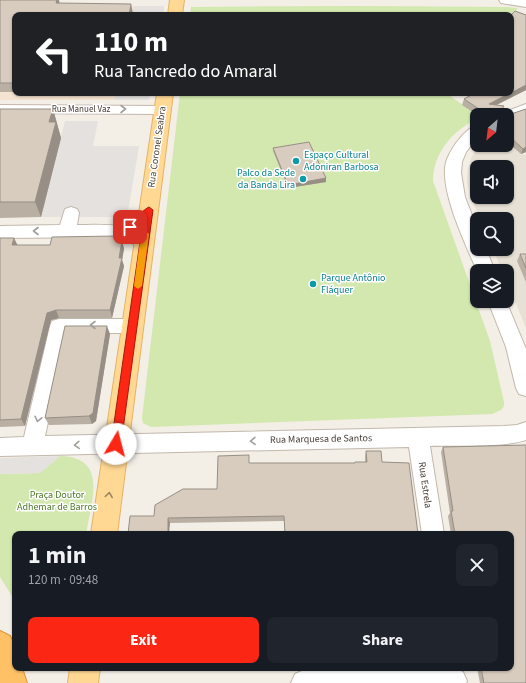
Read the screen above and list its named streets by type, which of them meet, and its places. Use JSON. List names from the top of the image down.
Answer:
{
  "streets": {
    "main road": ["Rua Coronel Seabra"],
    "street": ["Rua Manuel Vaz", "Rua Marquesa de Santos", "Rua Estrela"]
  },
  "crossings": [
    ["Rua Manuel Vaz", "Rua Coronel Seabra"],
    ["Rua Coronel Seabra", "Rua Marquesa de Santos"],
    ["Rua Marquesa de Santos", "Rua Estrela"]
  ],
  "one_way": ["Rua Marquesa de Santos"],
  "parks": ["Praça Doutor Adhemar de Barros"],
  "places": ["Espaço Cultural Adoniran Barbosa", "Palco da Sede da Banda Lira", "Parque Antônio Fláquer"],
  "north": "bottom left",
  "page": {
    "turn": ["110 m", "Rua Tancredo do Amaral"],
    "heading": ["1 min", "120 m · 09:48"],
    "buttons": ["Exit", "Share"]
  }
}
